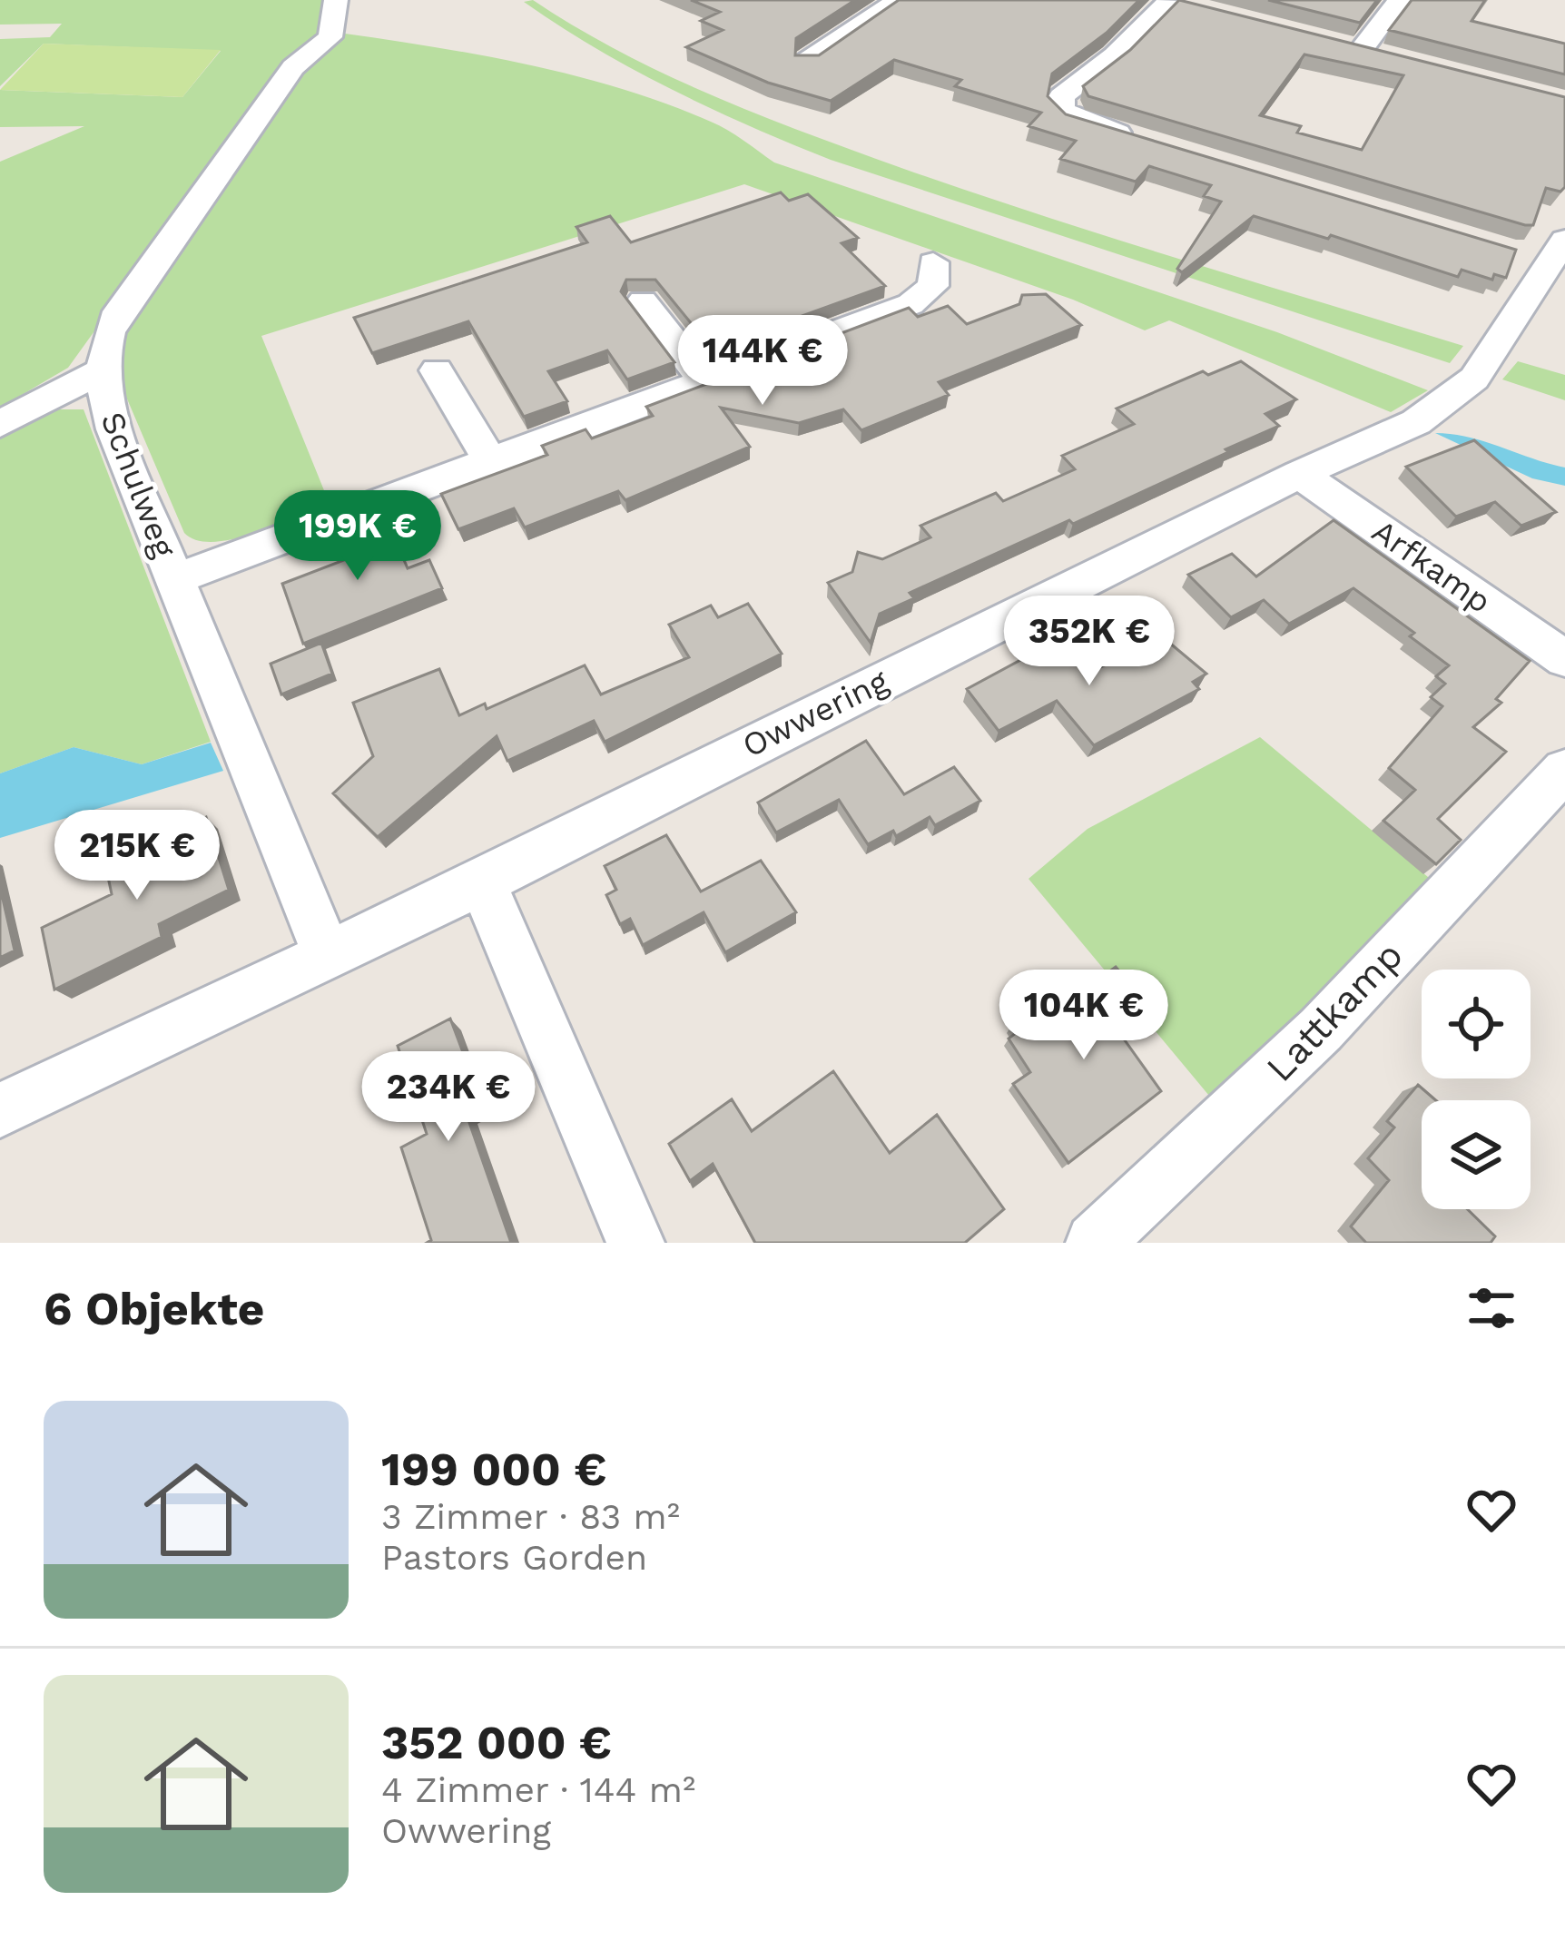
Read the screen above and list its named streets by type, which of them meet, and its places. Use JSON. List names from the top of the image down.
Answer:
{
  "streets": {
    "street": [
      "Schulweg",
      "Arfkamp",
      "Owwering",
      "Lattkamp"
    ]
  },
  "crossings": [
    ["Schulweg", "Owwering"],
    ["Arfkamp", "Owwering"]
  ],
  "page": {
    "price": [
      "144K €",
      "199K €",
      "352K €",
      "215K €",
      "104K €",
      "234K €"
    ],
    "heading": "6 Objekte",
    "list": [
      {
        "name": "199 000 €",
        "note": "3 Zimmer · 83 m² · Pastors Gorden"
      },
      {
        "name": "352 000 €",
        "note": "4 Zimmer · 144 m² · Owwering"
      }
    ]
  }
}
